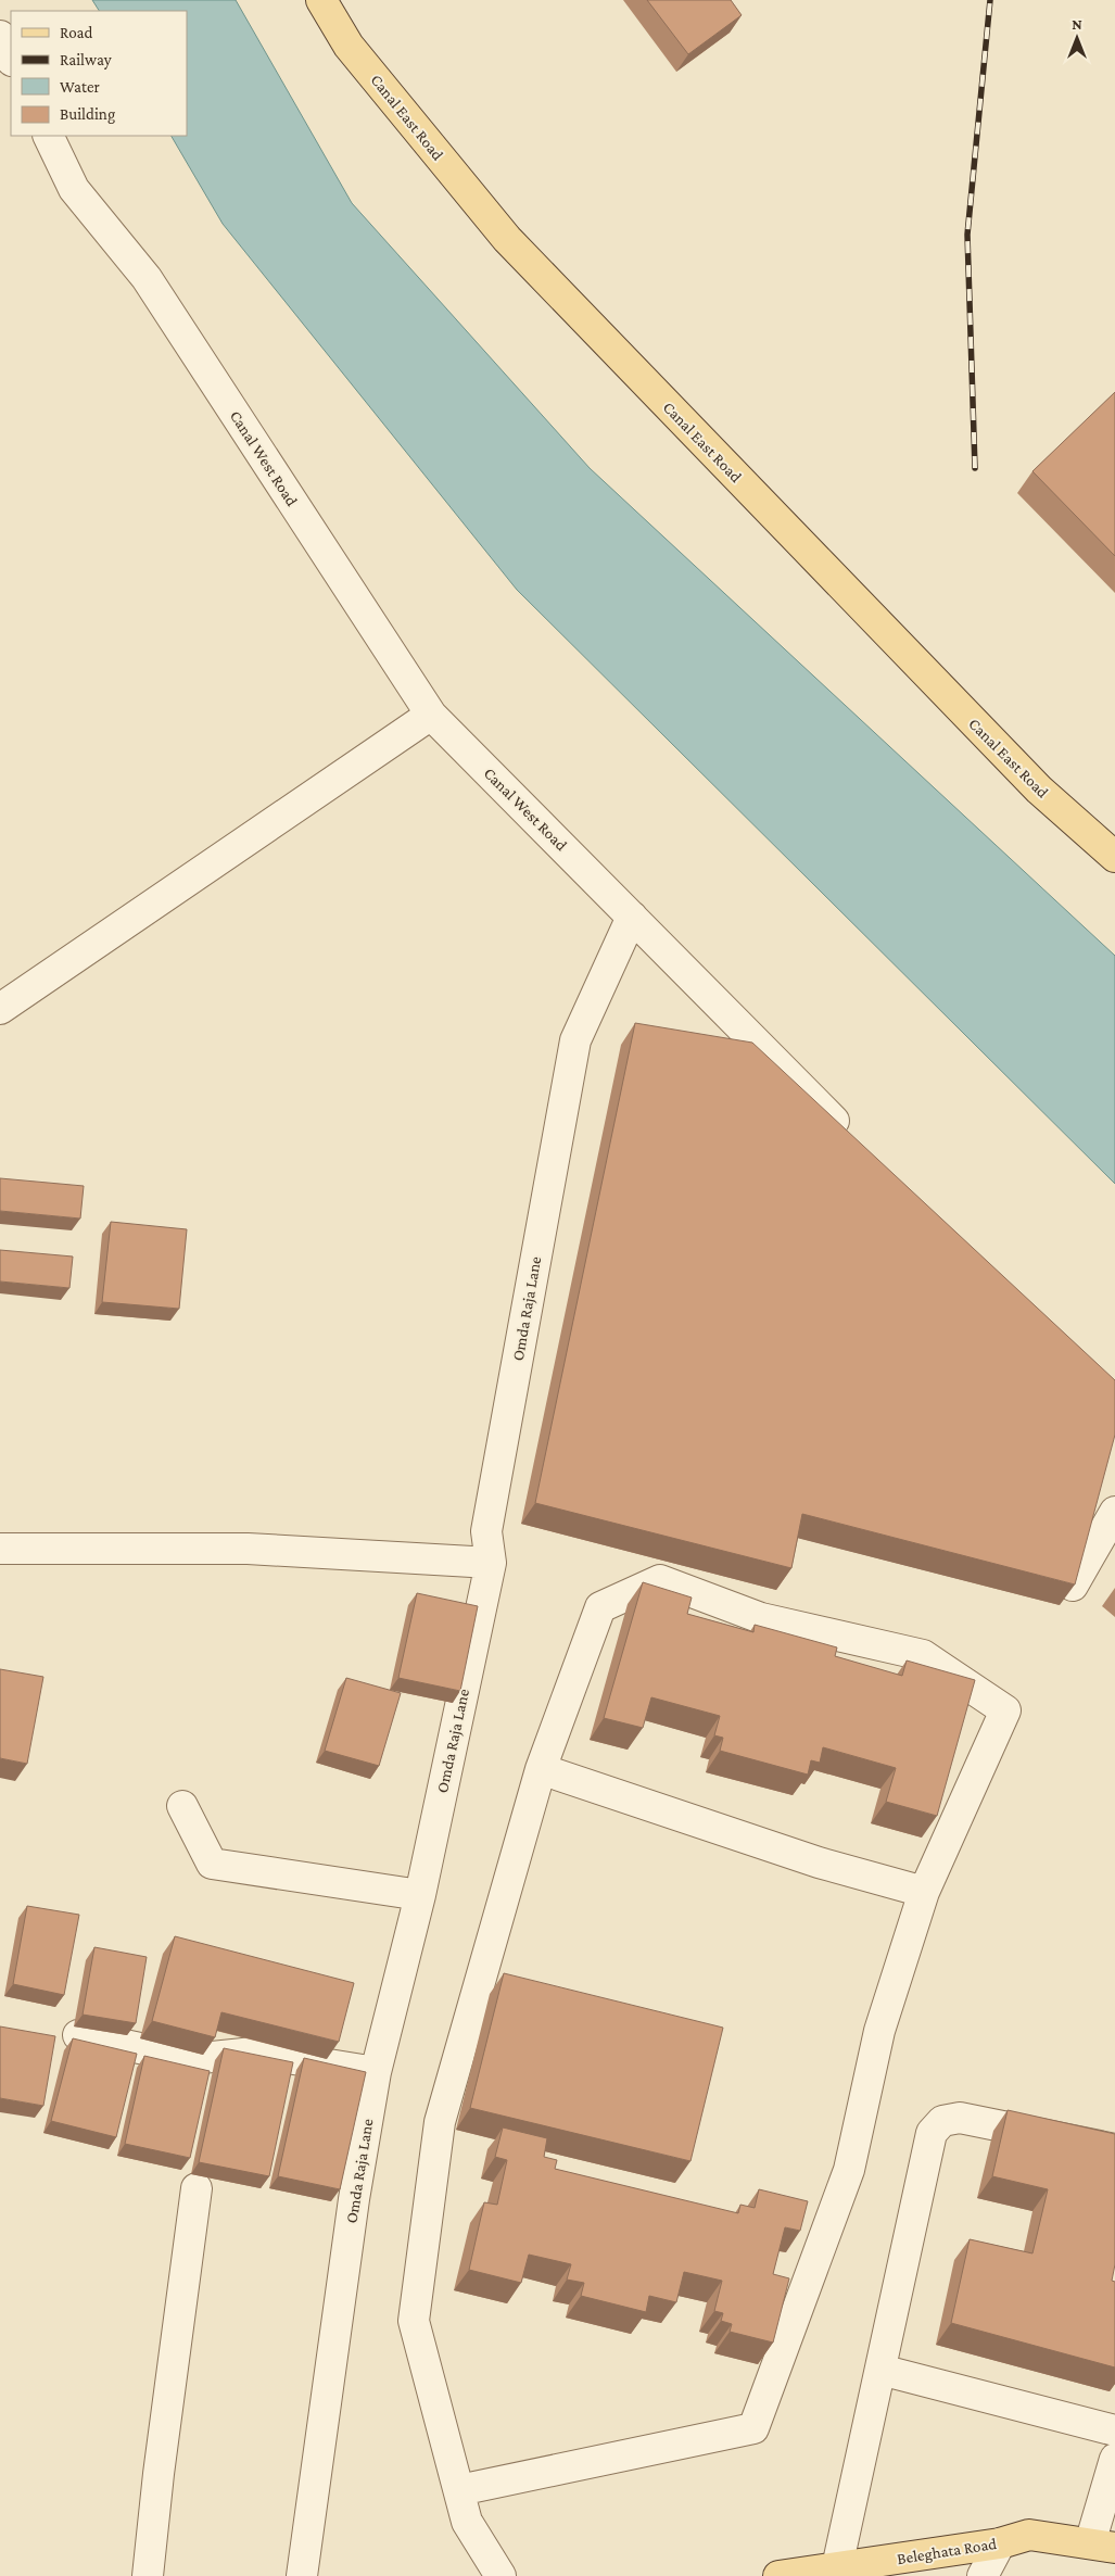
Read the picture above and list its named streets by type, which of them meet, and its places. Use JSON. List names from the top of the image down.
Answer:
{
  "streets": {
    "main road": ["Canal East Road", "Beleghata Road"],
    "street": ["Canal West Road", "Omda Raja Lane"]
  },
  "crossings": [
    ["Canal West Road", "Omda Raja Lane"]
  ],
  "legend": [
    "Road",
    "Railway",
    "Water",
    "Building"
  ],
  "north": "top"
}
